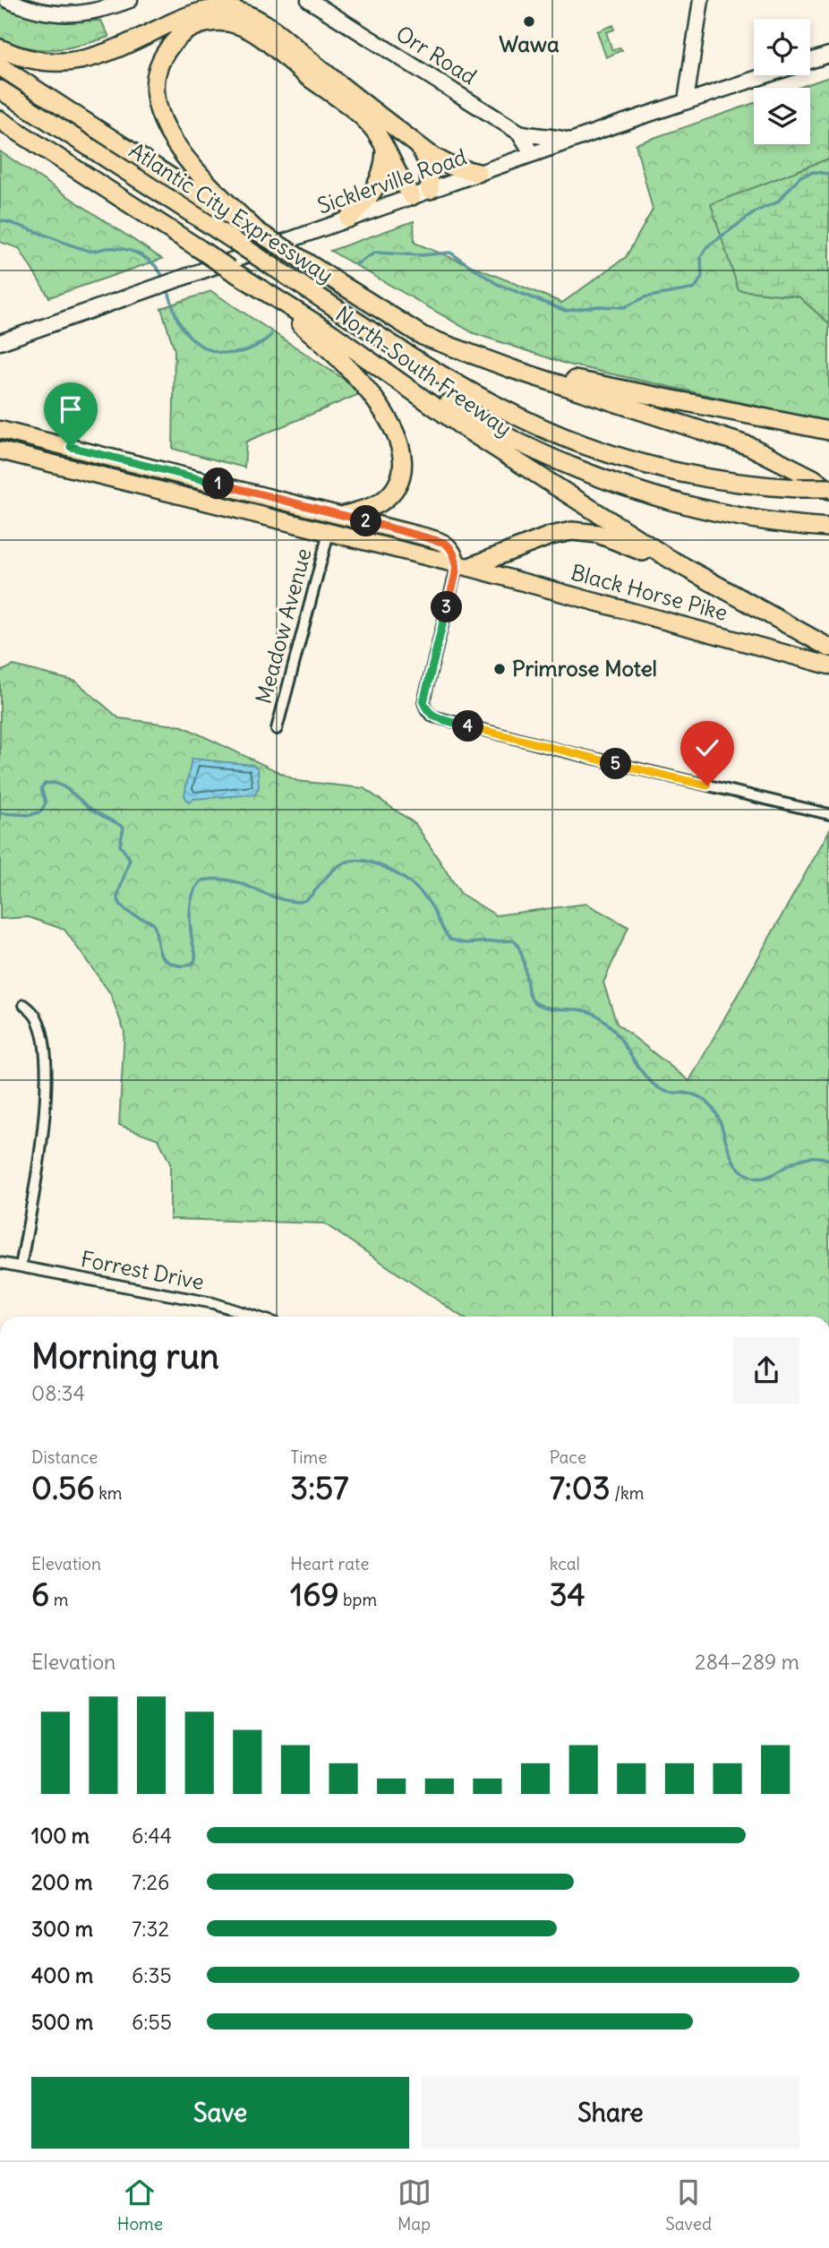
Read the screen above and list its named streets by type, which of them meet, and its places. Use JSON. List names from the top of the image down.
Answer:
{
  "streets": {
    "highway": ["Atlantic City Expressway", "North-South Freeway"],
    "main road": ["Orr Road", "Sicklerville Road", "Black Horse Pike"],
    "street": ["Meadow Avenue", "Forrest Drive"]
  },
  "crossings": [
    ["Orr Road", "Sicklerville Road"],
    ["Atlantic City Expressway", "North-South Freeway"],
    ["Black Horse Pike", "Meadow Avenue"]
  ],
  "places": ["Wawa", "Primrose Motel"],
  "page": {
    "pins": [
      "1",
      "2",
      "3",
      "4",
      "5"
    ],
    "heading": ["Morning run", "08:34"],
    "stats": [
      ["Distance", "0.56 km"],
      ["Time", "3:57"],
      ["Pace", "7:03 /km"],
      ["Elevation", "6 m"],
      ["Heart rate", "169 bpm"],
      ["kcal", "34"]
    ],
    "chart": ["Elevation", "284–289 m"],
    "list": [
      {
        "name": "100 m",
        "note": "6:44"
      },
      {
        "name": "200 m",
        "note": "7:26"
      },
      {
        "name": "300 m",
        "note": "7:32"
      },
      {
        "name": "400 m",
        "note": "6:35"
      },
      {
        "name": "500 m",
        "note": "6:55"
      }
    ],
    "buttons": ["Save", "Share"],
    "tabs": ["Home", "Map", "Saved"]
  }
}
